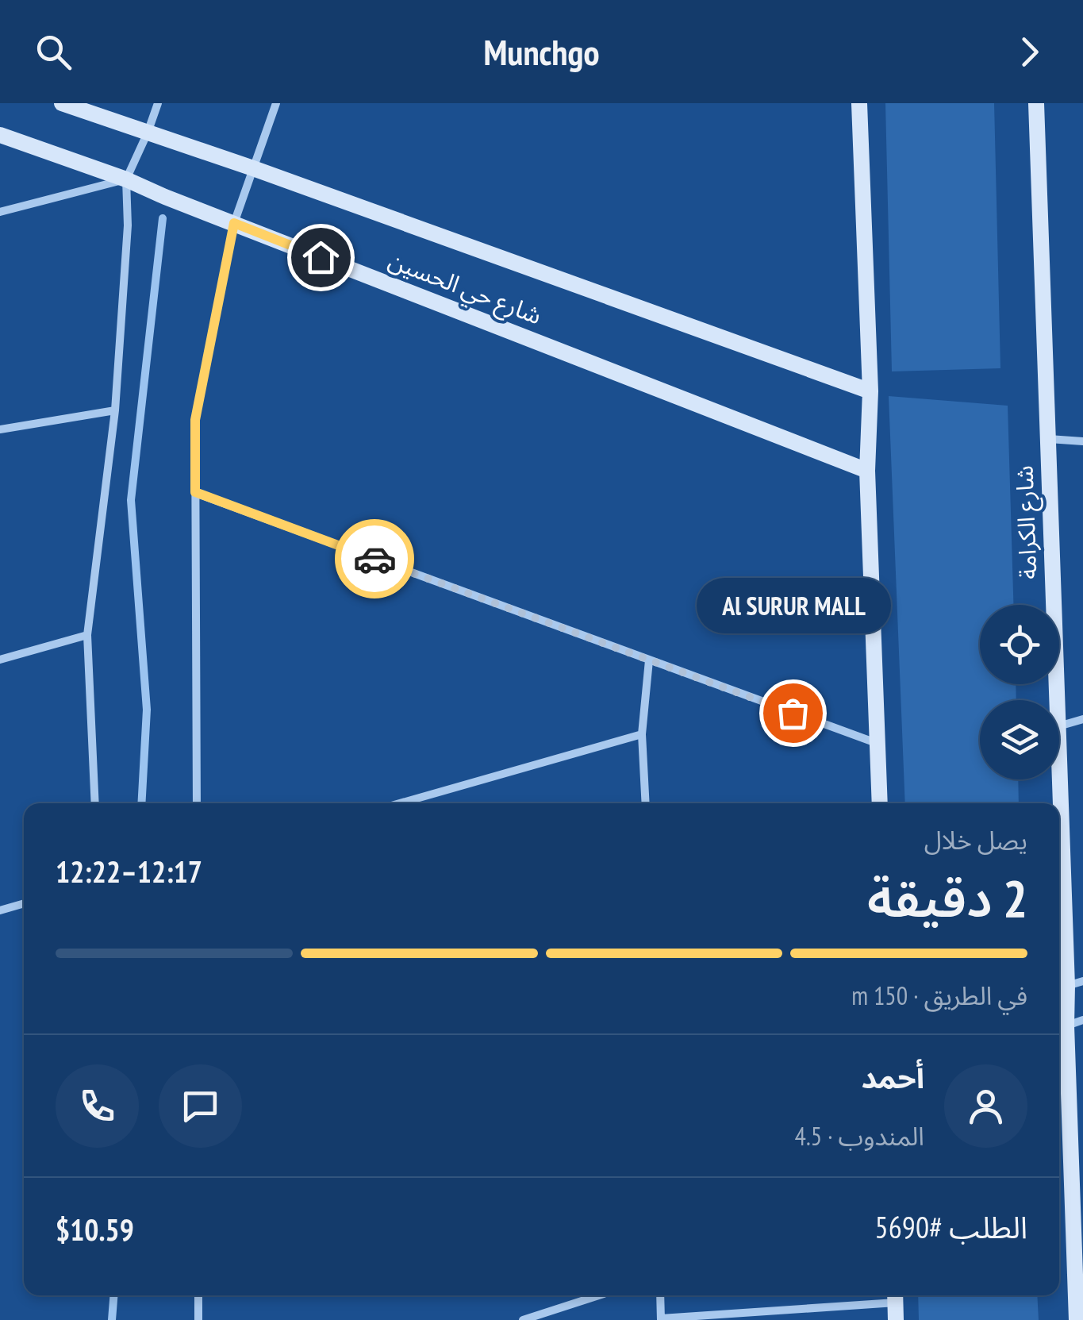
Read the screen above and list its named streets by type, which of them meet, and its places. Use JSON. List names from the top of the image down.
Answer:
{
  "streets": {
    "street": ["شارع حي الحسين", "شارع الكرامة"]
  },
  "places": ["Al SURUR MALL"],
  "page": {
    "header": "Munchgo",
    "bubble": "Al SURUR MALL",
    "heading": ["2 دقيقة", "يصل خلال", "12:17–12:22"],
    "panel": [
      "أحمد",
      "المندوب · 4.5",
      "الطلب #5690",
      "$10.59"
    ],
    "bar": "في الطريق · 150 m"
  }
}
